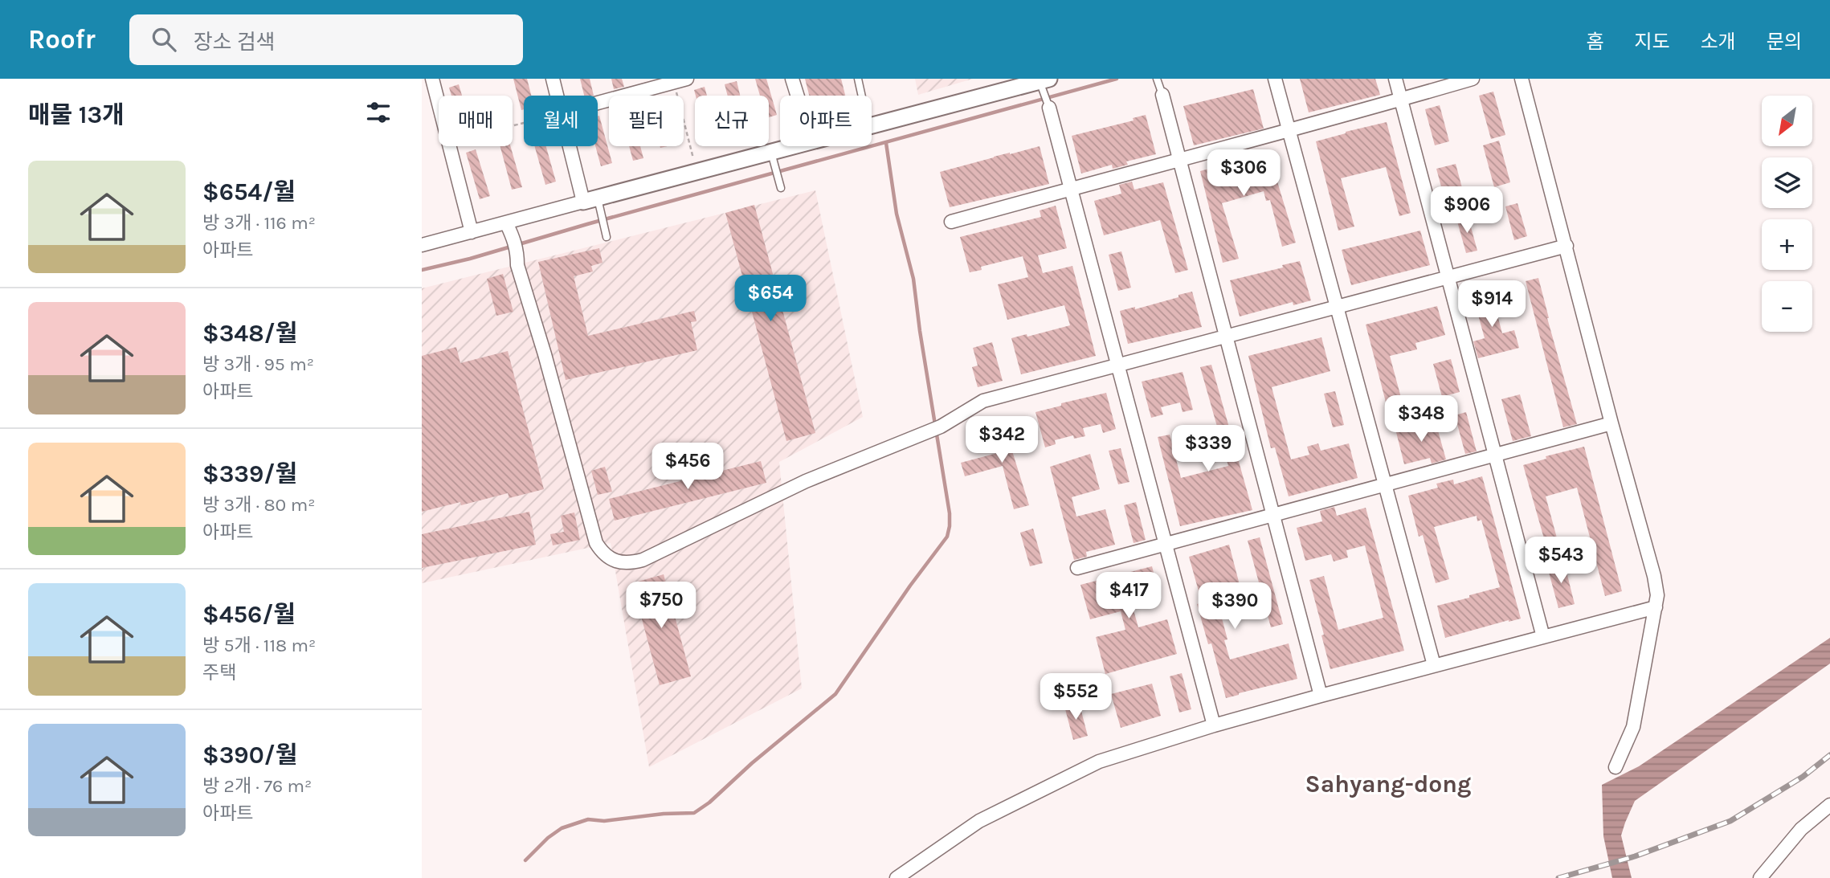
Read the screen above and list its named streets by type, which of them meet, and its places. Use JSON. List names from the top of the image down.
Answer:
{
  "districts": ["Sahyang-dong"],
  "north": "bottom left",
  "page": {
    "header": "Roofr",
    "search": "장소 검색",
    "nav": [
      "홈",
      "지도",
      "소개",
      "문의"
    ],
    "heading": "매물 13개",
    "map_buttons": ["+", "−"],
    "chip": [
      "매매",
      "월세",
      "필터",
      "신규",
      "아파트"
    ],
    "list": [
      {
        "name": "$654/월",
        "note": "방 3개 · 116 m² · 아파트"
      },
      {
        "name": "$348/월",
        "note": "방 3개 · 95 m² · 아파트"
      },
      {
        "name": "$339/월",
        "note": "방 3개 · 80 m² · 아파트"
      },
      {
        "name": "$456/월",
        "note": "방 5개 · 118 m² · 주택"
      },
      {
        "name": "$390/월",
        "note": "방 2개 · 76 m² · 아파트"
      }
    ],
    "price": [
      "$306",
      "$906",
      "$654",
      "$914",
      "$348",
      "$342",
      "$339",
      "$456",
      "$543",
      "$417",
      "$750",
      "$390",
      "$552"
    ]
  }
}
